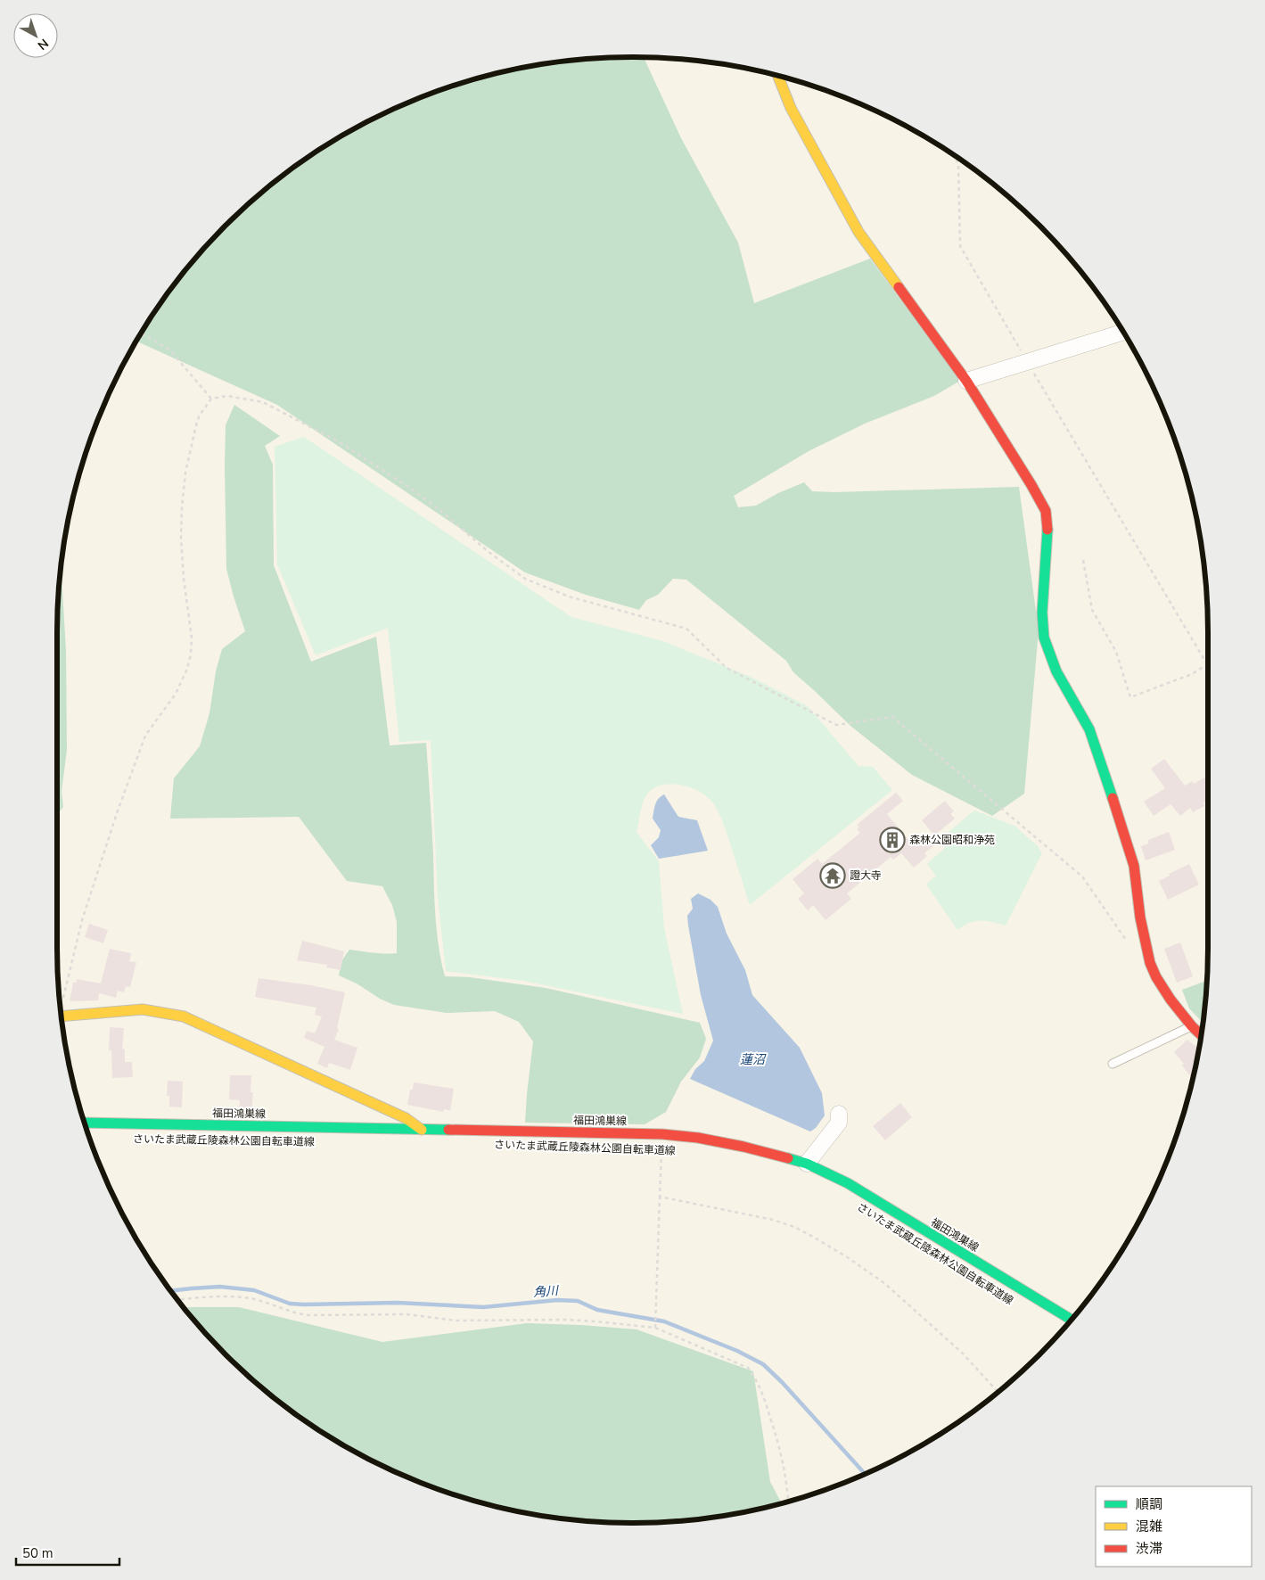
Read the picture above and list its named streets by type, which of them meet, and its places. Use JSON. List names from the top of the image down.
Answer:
{
  "streets": {
    "street": ["福田鴻巣線"]
  },
  "water": ["蓮沼", "角川"],
  "places": {
    "building": ["森林公園昭和浄苑"],
    "temple": ["證大寺"]
  },
  "legend": ["順調", "混雑", "渋滞"],
  "scale_bar": "50 m",
  "north": "bottom right"
}
